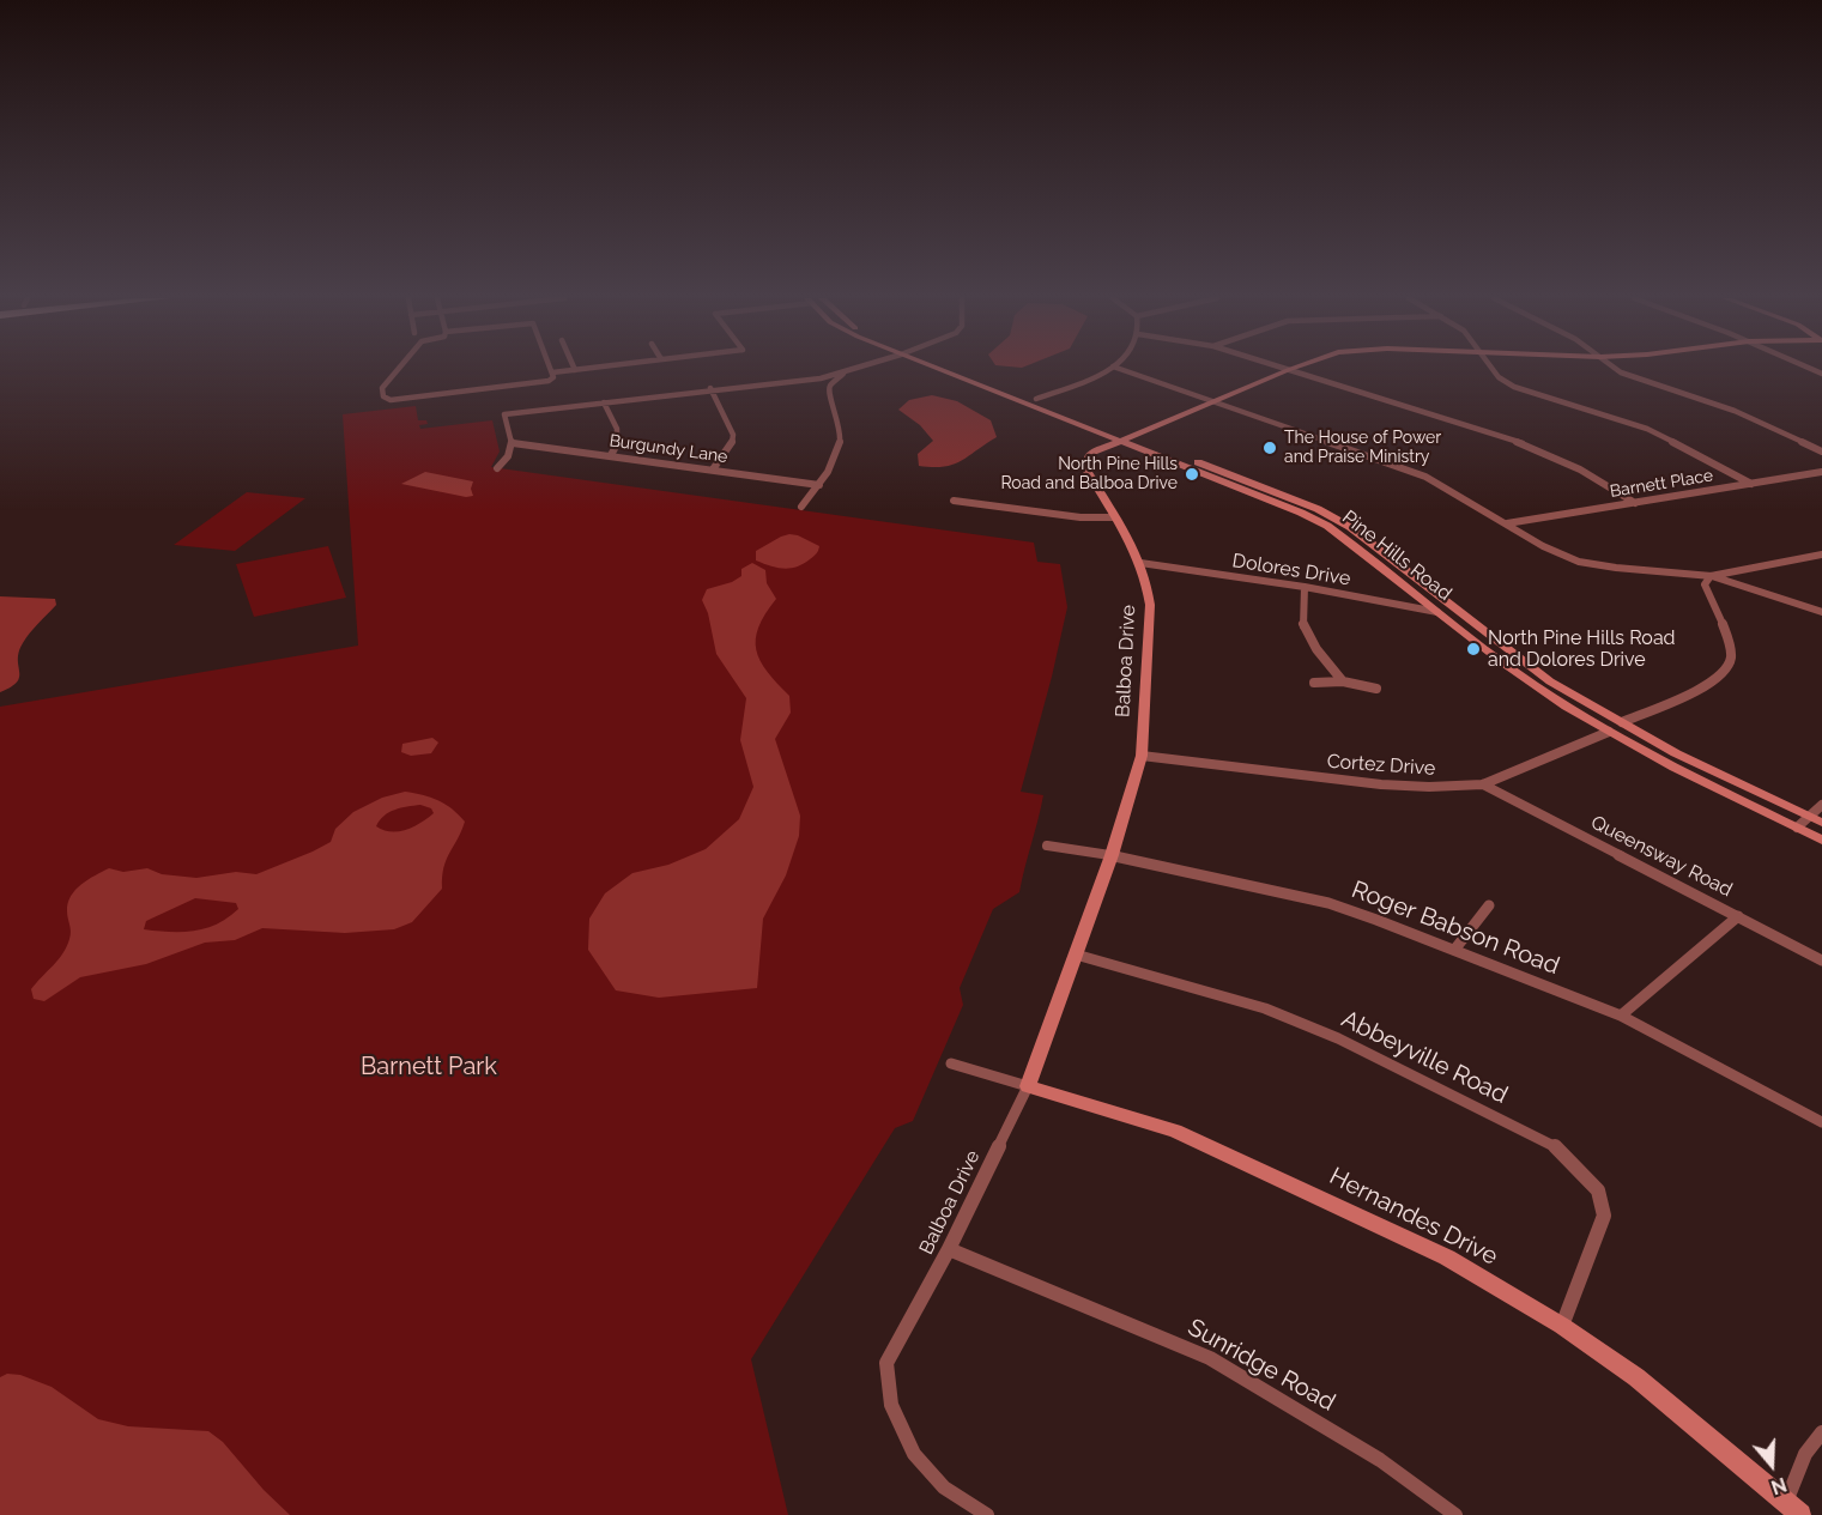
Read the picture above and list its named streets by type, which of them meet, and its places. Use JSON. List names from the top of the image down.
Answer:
{
  "streets": {
    "main road": ["Pine Hills Road", "Balboa Drive", "Hernandes Drive"],
    "street": [
      "Burgundy Lane",
      "Barnett Place",
      "Dolores Drive",
      "Cortez Drive",
      "Queensway Road",
      "Roger Babson Road",
      "Abbeyville Road",
      "Sunridge Road"
    ]
  },
  "crossings": [
    ["Pine Hills Road", "Dolores Drive"],
    ["Pine Hills Road", "Balboa Drive"],
    ["Pine Hills Road", "Cortez Drive"],
    ["Dolores Drive", "Balboa Drive"],
    ["Balboa Drive", "Cortez Drive"],
    ["Balboa Drive", "Roger Babson Road"],
    ["Balboa Drive", "Abbeyville Road"],
    ["Balboa Drive", "Hernandes Drive"],
    ["Balboa Drive", "Sunridge Road"],
    ["Cortez Drive", "Queensway Road"],
    ["Abbeyville Road", "Hernandes Drive"]
  ],
  "parks": ["Barnett Park"],
  "places": ["The House of Power and Praise Ministry", "North Pine Hills Road and Balboa Drive", "North Pine Hills Road and Dolores Drive"],
  "north": "bottom"
}
